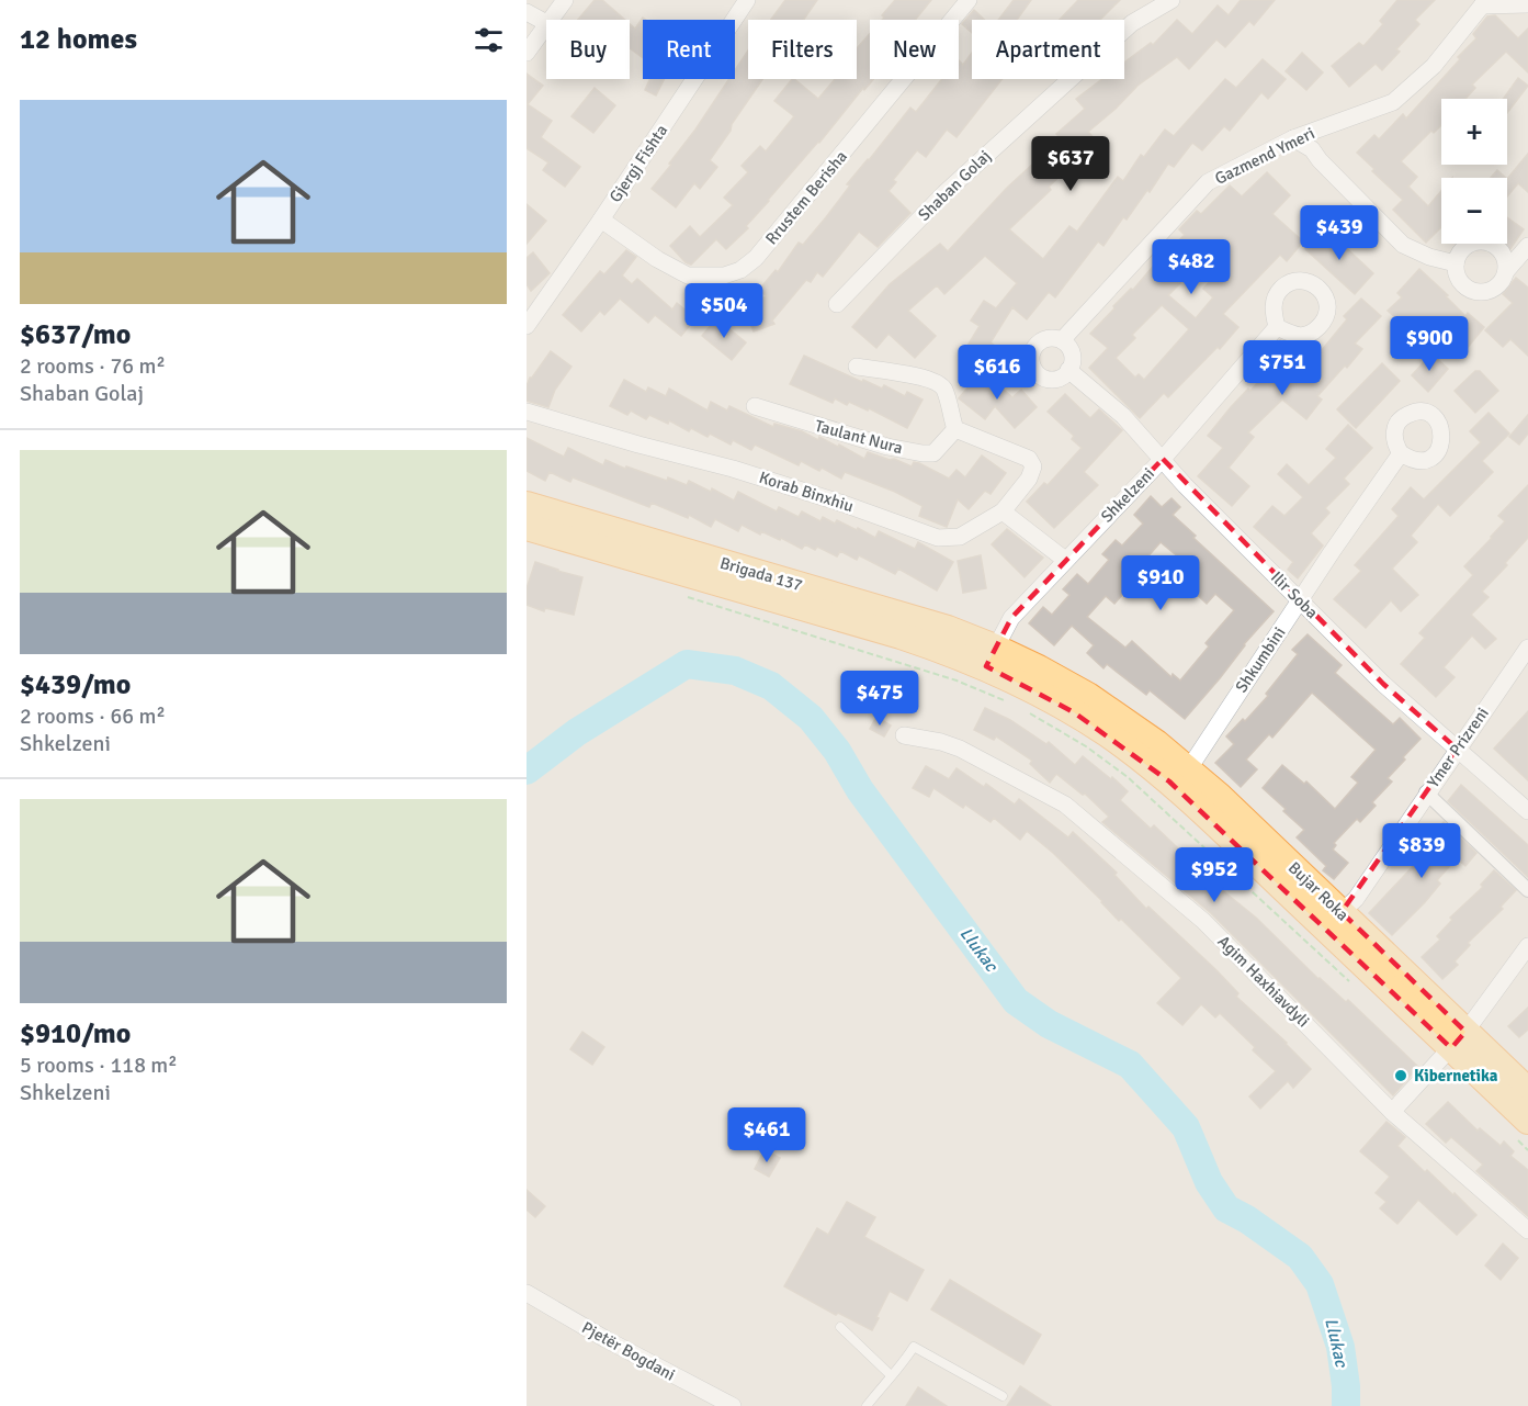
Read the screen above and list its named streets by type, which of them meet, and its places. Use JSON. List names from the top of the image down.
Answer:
{
  "streets": {
    "main road": ["Brigada 137", "Bujar Roka"],
    "street": [
      "Gazmend Ymeri",
      "Gjergj Fishta",
      "Shaban Golaj",
      "Rrustem Berisha",
      "Taulant Nura",
      "Korab Binxhiu",
      "Shkelzeni",
      "Ilir Soba",
      "Shkumbini",
      "Ymer Prizreni",
      "Agim Haxhiavdyli",
      "Pjetër Bogdani"
    ]
  },
  "crossings": [
    ["Gazmend Ymeri", "Ilir Soba"],
    ["Gjergj Fishta", "Rrustem Berisha"],
    ["Shkelzeni", "Brigada 137"],
    ["Shkelzeni", "Ilir Soba"],
    ["Shkelzeni", "Bujar Roka"],
    ["Brigada 137", "Bujar Roka"],
    ["Ilir Soba", "Shkumbini"],
    ["Ilir Soba", "Ymer Prizreni"],
    ["Shkumbini", "Bujar Roka"],
    ["Ymer Prizreni", "Bujar Roka"]
  ],
  "water": ["Llukac"],
  "places": ["Kibernetika"],
  "page": {
    "heading": "12 homes",
    "chip": [
      "Buy",
      "Rent",
      "Filters",
      "New",
      "Apartment"
    ],
    "list": [
      {
        "name": "$637/mo",
        "note": "2 rooms · 76 m² · Shaban Golaj"
      },
      {
        "name": "$439/mo",
        "note": "2 rooms · 66 m² · Shkelzeni"
      },
      {
        "name": "$910/mo",
        "note": "5 rooms · 118 m² · Shkelzeni"
      }
    ],
    "map_buttons": ["+", "−"],
    "price": [
      "$637",
      "$439",
      "$482",
      "$504",
      "$900",
      "$751",
      "$616",
      "$910",
      "$475",
      "$839",
      "$952",
      "$461"
    ]
  }
}
